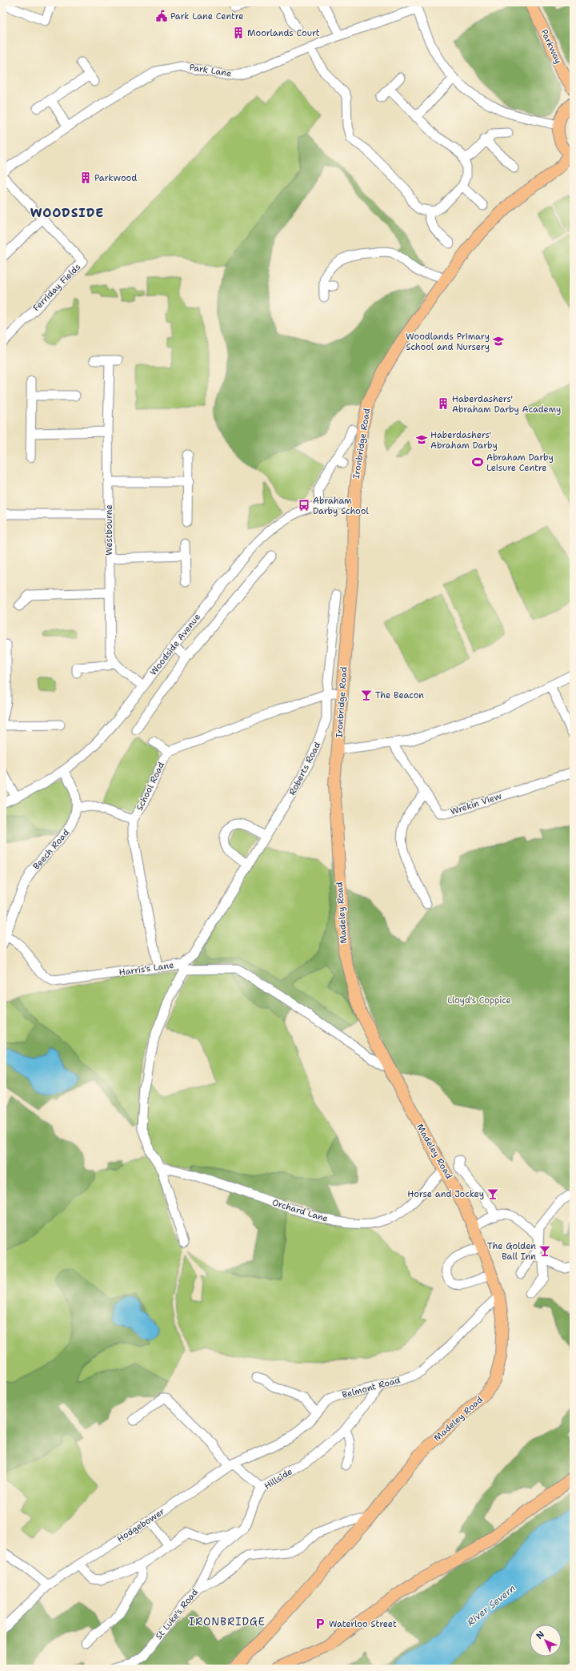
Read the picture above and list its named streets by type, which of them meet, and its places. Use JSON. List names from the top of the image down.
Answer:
{
  "streets": {
    "main road": ["Parkway", "Ironbridge Road", "Madeley Road"],
    "street": [
      "Park Lane",
      "Ferriday Fields",
      "Westbourne",
      "Woodside Avenue",
      "Roberts Road",
      "School Road",
      "Wrekin View",
      "Beech Road",
      "Harris's Lane",
      "Orchard Lane",
      "Belmont Road",
      "Hillside",
      "Hodgebower",
      "St Luke's Road"
    ]
  },
  "crossings": [
    ["Ironbridge Road", "Woodside Avenue"],
    ["Ironbridge Road", "School Road"],
    ["Ironbridge Road", "Madeley Road"],
    ["Woodside Avenue", "Beech Road"],
    ["Roberts Road", "School Road"],
    ["Roberts Road", "Harris's Lane"],
    ["School Road", "Harris's Lane"],
    ["Beech Road", "Harris's Lane"],
    ["Madeley Road", "Harris's Lane"],
    ["Madeley Road", "Orchard Lane"],
    ["Madeley Road", "Belmont Road"],
    ["Madeley Road", "St Luke's Road"],
    ["Belmont Road", "Hillside"],
    ["Belmont Road", "Hodgebower"],
    ["Hillside", "St Luke's Road"]
  ],
  "districts": ["WOODSIDE", "IRONBRIDGE"],
  "water": ["River Severn"],
  "parks": ["Lloyd's Coppice"],
  "places": {
    "public building": ["Park Lane Centre"],
    "building": ["Moorlands Court", "Parkwood", "Haberdashers' Abraham Darby Academy"],
    "school or university": ["Woodlands Primary School and Nursery", "Haberdashers' Abraham Darby"],
    "sports": ["Abraham Darby Leisure Centre"],
    "bus stop": ["Abraham Darby School"],
    "bar": ["The Beacon", "Horse and Jockey", "The Golden Ball Inn"],
    "parking": ["Waterloo Street"]
  },
  "north": "top left"
}
